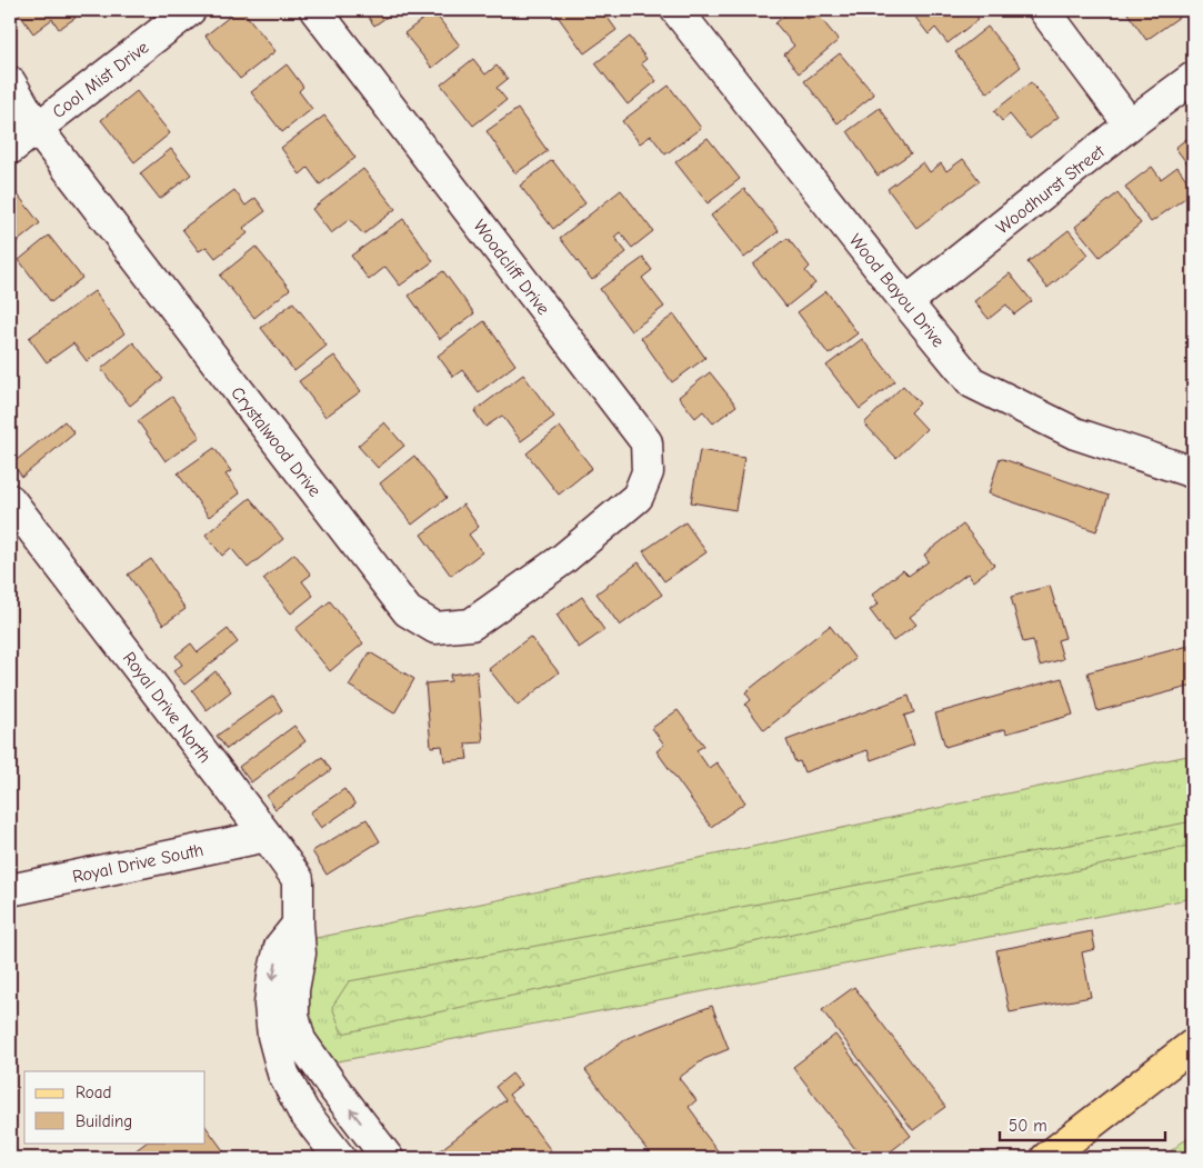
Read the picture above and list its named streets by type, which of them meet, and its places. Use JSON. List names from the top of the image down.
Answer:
{
  "streets": {
    "street": [
      "Cool Mist Drive",
      "Woodhurst Street",
      "Woodcliff Drive",
      "Wood Bayou Drive",
      "Crystalwood Drive",
      "Royal Drive North",
      "Royal Drive South"
    ]
  },
  "crossings": [
    ["Cool Mist Drive", "Crystalwood Drive"],
    ["Woodhurst Street", "Wood Bayou Drive"],
    ["Woodcliff Drive", "Crystalwood Drive"],
    ["Royal Drive North", "Royal Drive South"]
  ],
  "legend": ["Road", "Building"],
  "scale_bar": "50 m"
}
